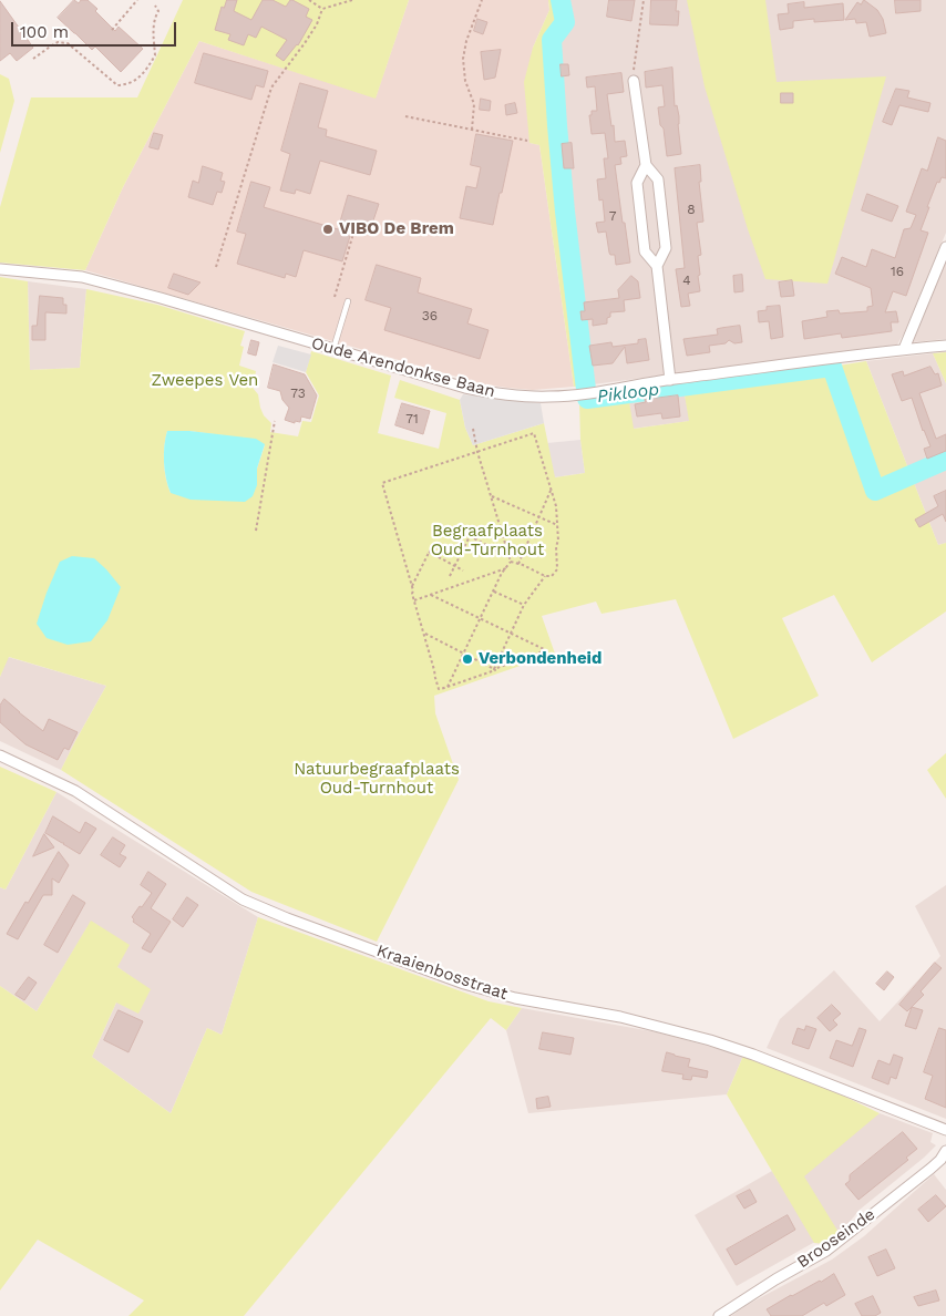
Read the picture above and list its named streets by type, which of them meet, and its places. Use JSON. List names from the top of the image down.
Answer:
{
  "streets": {
    "street": ["Oude Arendonkse Baan", "Kraaienbosstraat", "Brooseinde"]
  },
  "water": ["Pikloop"],
  "parks": ["Zweepes Ven", "Begraafplaats Oud-Turnhout", "Natuurbegraafplaats Oud-Turnhout"],
  "places": ["VIBO De Brem", "Verbondenheid"],
  "house_numbers": [
    "8",
    "7",
    "16",
    "4",
    "36",
    "73",
    "71"
  ],
  "scale_bar": "100 m"
}
